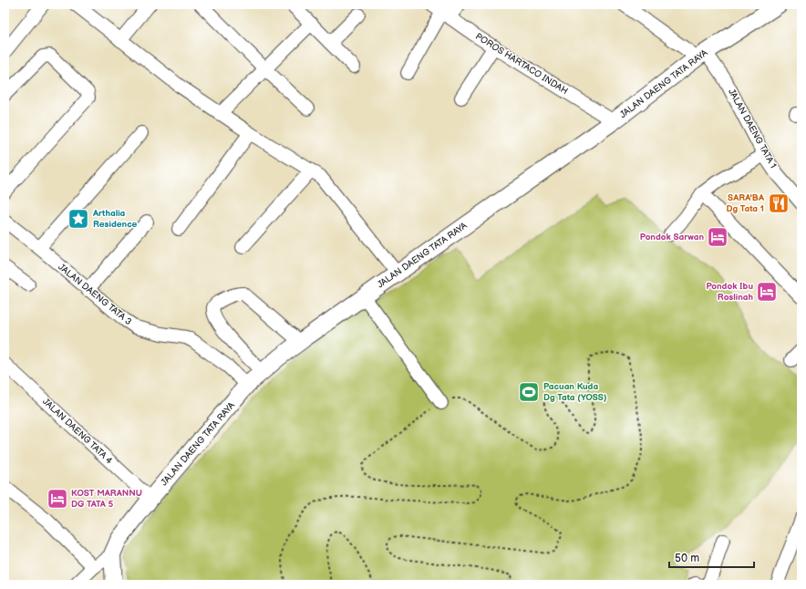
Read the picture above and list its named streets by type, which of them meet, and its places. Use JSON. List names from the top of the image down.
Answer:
{
  "streets": {
    "main road": ["JALAN DAENG TATA RAYA"],
    "street": [
      "POROS HARTACO INDAH",
      "JALAN DAENG TATA 1",
      "JALAN DAENG TATA 3",
      "JALAN DAENG TATA 4"
    ]
  },
  "crossings": [
    ["POROS HARTACO INDAH", "JALAN DAENG TATA RAYA"],
    ["JALAN DAENG TATA RAYA", "JALAN DAENG TATA 1"],
    ["JALAN DAENG TATA RAYA", "JALAN DAENG TATA 3"],
    ["JALAN DAENG TATA RAYA", "JALAN DAENG TATA 4"]
  ],
  "places": {
    "restaurant": ["SARA'BA Dg Tata 1"],
    "place": ["Arthalia Residence"],
    "hotel": ["Pondok Sarwan", "Pondok Ibu Roslinah", "KOST MARANNU DG TATA 5"],
    "sports": ["Pacuan Kuda Dg Tata (YOSS)"]
  },
  "scale_bar": "50 m"
}
